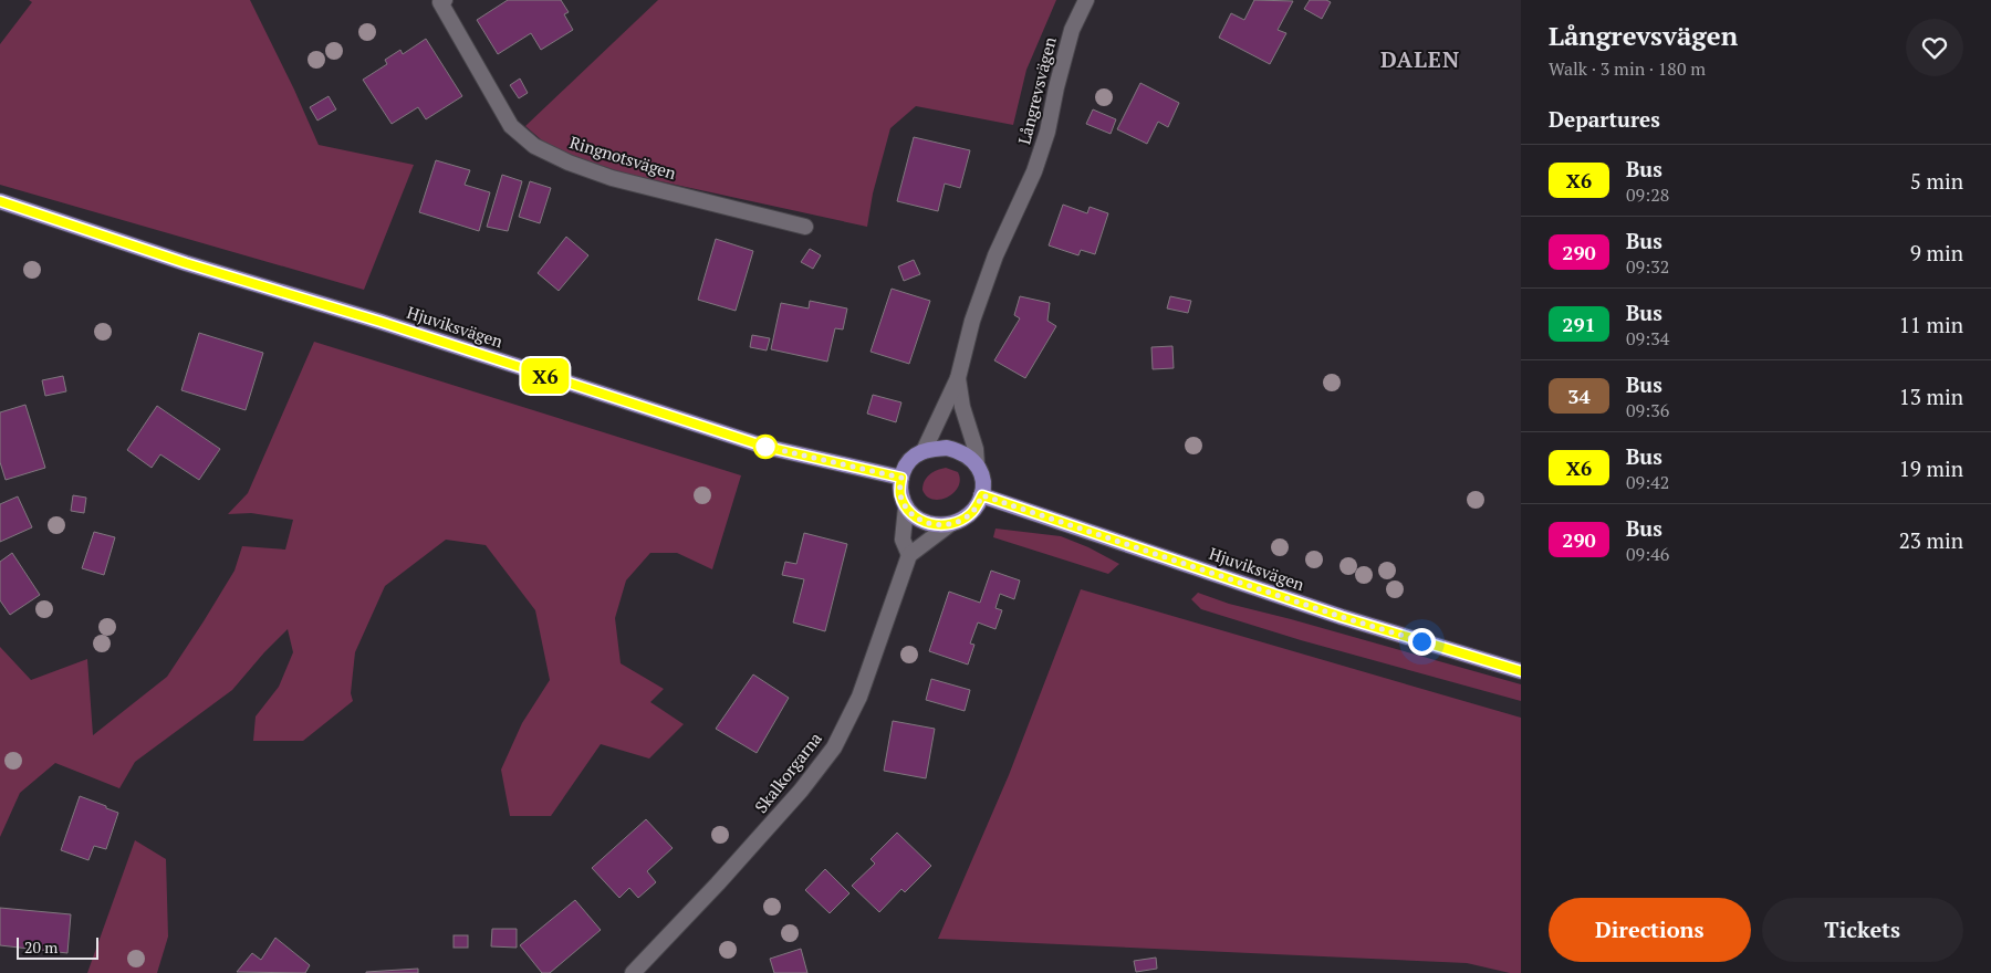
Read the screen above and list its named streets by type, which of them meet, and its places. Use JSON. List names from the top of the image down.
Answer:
{
  "streets": {
    "main road": ["Hjuviksvägen"],
    "street": ["Långrevsvägen", "Ringnotsvägen", "Skalkorgarna"]
  },
  "crossings": [
    ["Långrevsvägen", "Hjuviksvägen"]
  ],
  "districts": ["DALEN"],
  "lines": ["bus line X6"],
  "scale_bar": "20 m",
  "page": {
    "on_map": "X6",
    "heading": [
      ["Långrevsvägen", "Walk · 3 min · 180 m"],
      "Departures"
    ],
    "list": [
      {
        "mark": "X6",
        "name": "Bus",
        "note": "09:28",
        "value": "5 min"
      },
      {
        "mark": "290",
        "name": "Bus",
        "note": "09:32",
        "value": "9 min"
      },
      {
        "mark": "291",
        "name": "Bus",
        "note": "09:34",
        "value": "11 min"
      },
      {
        "mark": "34",
        "name": "Bus",
        "note": "09:36",
        "value": "13 min"
      },
      {
        "mark": "X6",
        "name": "Bus",
        "note": "09:42",
        "value": "19 min"
      },
      {
        "mark": "290",
        "name": "Bus",
        "note": "09:46",
        "value": "23 min"
      }
    ],
    "buttons": ["Directions", "Tickets"],
    "scale": "20 m"
  }
}
